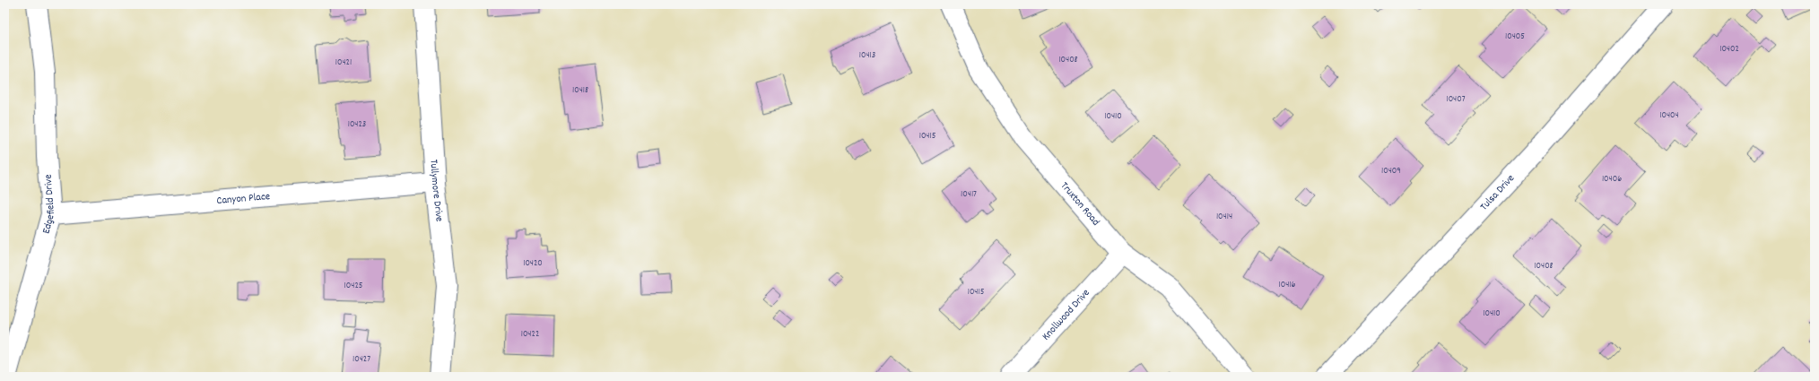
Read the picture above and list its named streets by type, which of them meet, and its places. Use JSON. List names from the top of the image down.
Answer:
{
  "streets": {
    "street": [
      "Tullymore Drive",
      "Tulsa Drive",
      "Canyon Place",
      "Edgefield Drive",
      "Truxton Road",
      "Knollwood Drive"
    ]
  },
  "crossings": [
    ["Tullymore Drive", "Canyon Place"],
    ["Canyon Place", "Edgefield Drive"],
    ["Truxton Road", "Knollwood Drive"]
  ],
  "house_numbers": [
    "10405",
    "10402",
    "10413",
    "10408",
    "10421",
    "10418",
    "10407",
    "10404",
    "10410",
    "10423",
    "10415",
    "10409",
    "10406",
    "10417",
    "10414",
    "10420",
    "10408",
    "10416",
    "10425",
    "10415",
    "10410",
    "10422",
    "10427"
  ]
}
